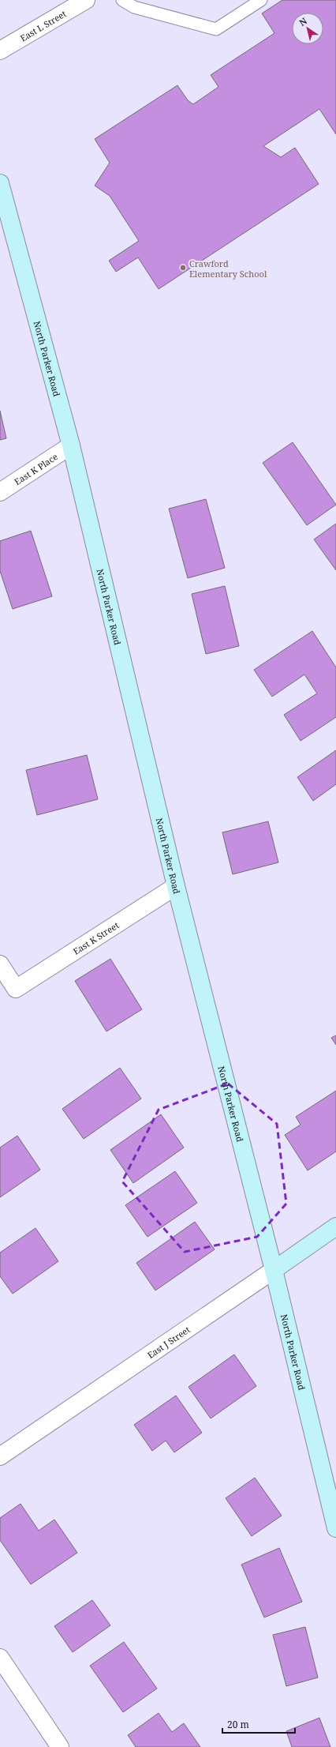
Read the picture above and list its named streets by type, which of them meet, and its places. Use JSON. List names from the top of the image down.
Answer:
{
  "streets": {
    "street": [
      "East L Street",
      "North Parker Road",
      "East K Place",
      "East K Street",
      "East J Street"
    ]
  },
  "crossings": [
    ["North Parker Road", "East K Place"],
    ["North Parker Road", "East K Street"],
    ["North Parker Road", "East J Street"]
  ],
  "places": ["Crawford Elementary School"],
  "scale_bar": "20 m",
  "north": "top left"
}
